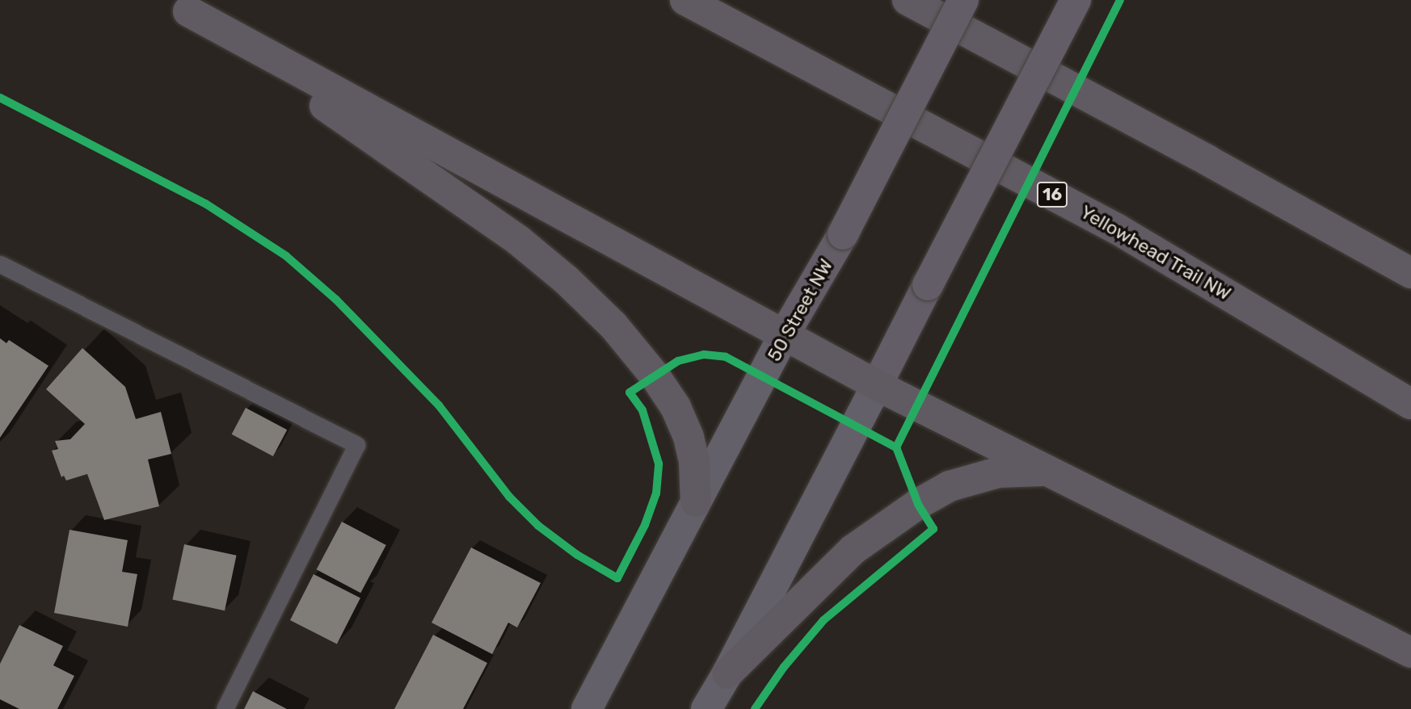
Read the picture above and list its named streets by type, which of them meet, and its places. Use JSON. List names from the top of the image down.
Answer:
{
  "streets": {
    "highway": ["16", "Yellowhead Trail NW"],
    "main road": ["50 Street NW"]
  }
}
